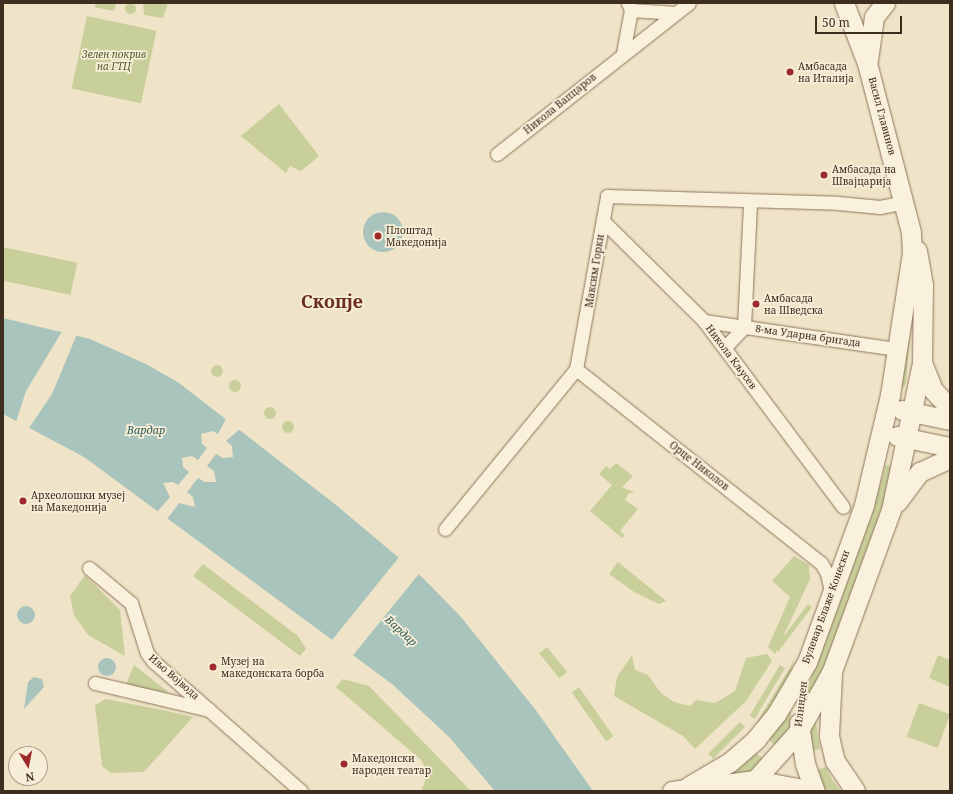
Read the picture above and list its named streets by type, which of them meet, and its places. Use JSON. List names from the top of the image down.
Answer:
{
  "streets": {
    "street": [
      "Никола Вапцаров",
      "Васил Главинов",
      "Максим Горки",
      "8-ма Ударна бригада",
      "Никола Кљусев",
      "Орце Николов",
      "Булевар Блаже Конески",
      "Иљо Војвода",
      "Илинден"
    ]
  },
  "crossings": [
    ["Васил Главинов", "Максим Горки"],
    ["Васил Главинов", "8-ма Ударна бригада"],
    ["Васил Главинов", "Булевар Блаже Конески"],
    ["Максим Горки", "8-ма Ударна бригада"],
    ["Максим Горки", "Никола Кљусев"],
    ["Максим Горки", "Орце Николов"],
    ["Орце Николов", "Булевар Блаже Конески"],
    ["Булевар Блаже Конески", "Илинден"]
  ],
  "districts": ["Скопје"],
  "water": ["Вардар"],
  "parks": ["Зелен покрив на ГТЦ"],
  "places": [
    "Амбасада на Италија",
    "Амбасада на Швајцарија",
    "Плоштад Македонија",
    "Амбасада на Шведска",
    "Археолошки музеј на Македонија",
    "Музеј на македонската борба",
    "Македонски народен театар"
  ],
  "scale_bar": "50 m",
  "north": "bottom"
}
